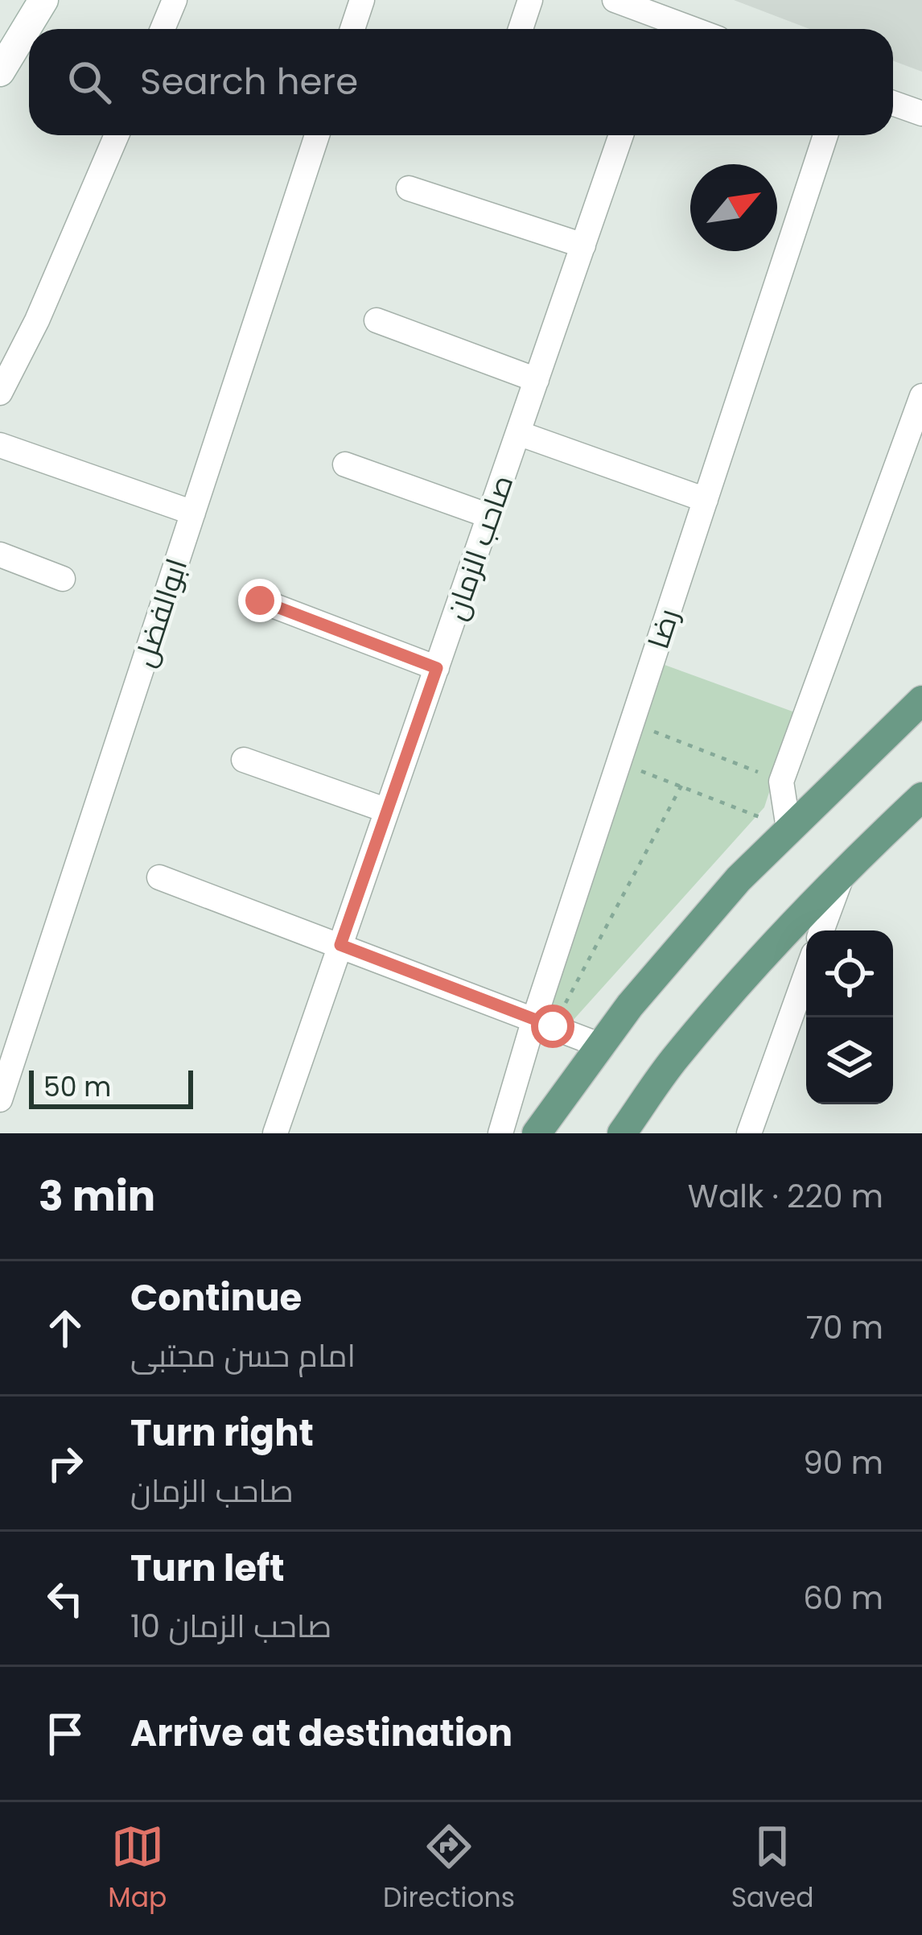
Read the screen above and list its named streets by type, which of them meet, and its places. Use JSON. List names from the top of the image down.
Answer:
{
  "streets": {
    "street": ["صاحب الزمان", "ابوالفضل", "رضا"]
  },
  "scale_bar": "50 m",
  "north": "top right",
  "page": {
    "search": "Search here",
    "scale": "50 m",
    "heading": ["3 min", "Walk · 220 m"],
    "list": [
      ["Continue", "امام حسن مجتبی", "70 m"],
      ["Turn right", "صاحب الزمان", "90 m"],
      ["Turn left", "صاحب الزمان 10", "60 m"],
      "Arrive at destination"
    ],
    "nav": ["Map", "Directions", "Saved"]
  }
}
